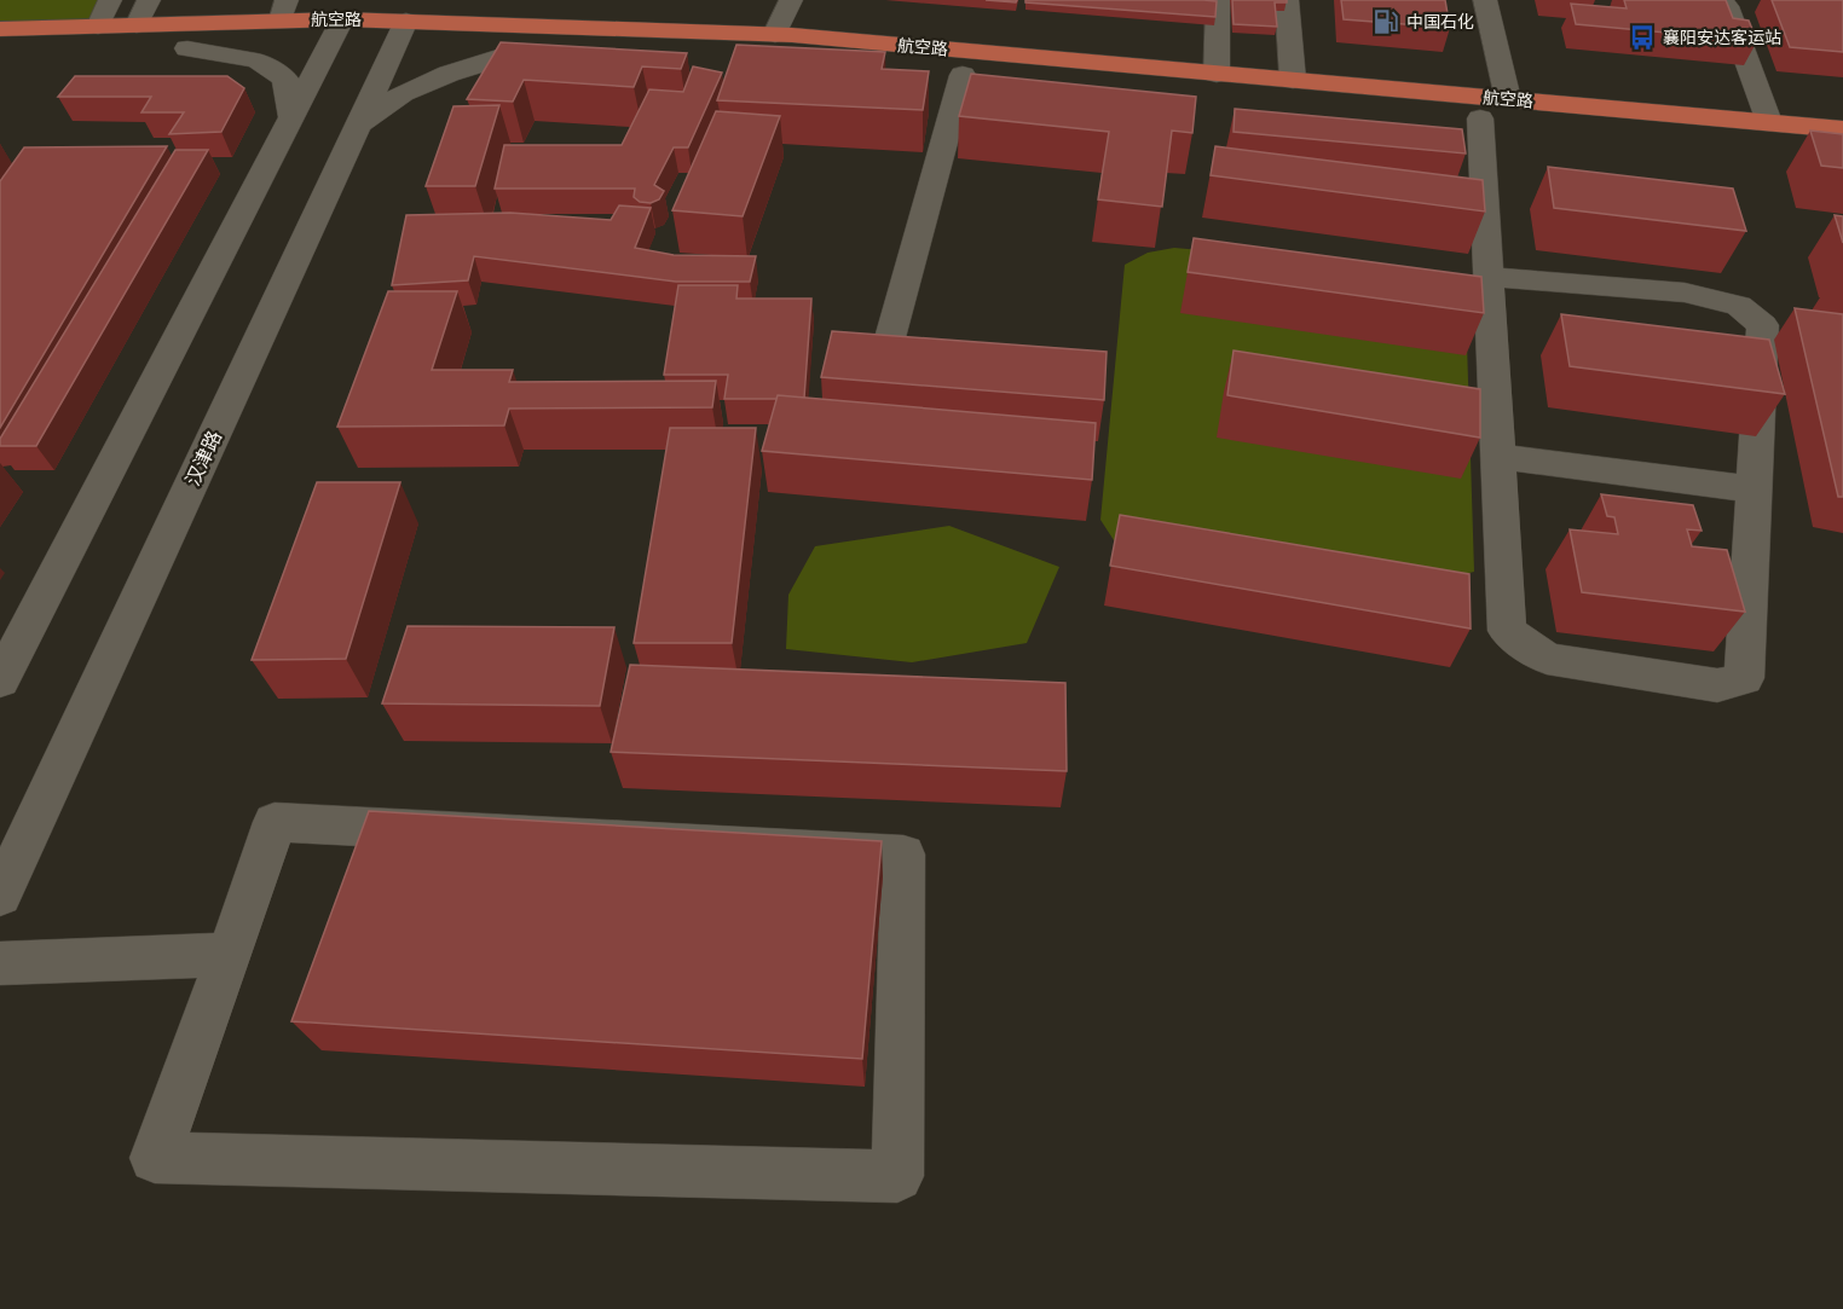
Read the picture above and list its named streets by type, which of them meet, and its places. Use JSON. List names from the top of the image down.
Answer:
{
  "streets": {
    "main road": ["航空路"],
    "street": ["汉津路"]
  },
  "crossings": [
    ["航空路", "汉津路"]
  ],
  "places": {
    "fuel station": ["中国石化"],
    "bus stop": ["襄阳安达客运站"]
  }
}
